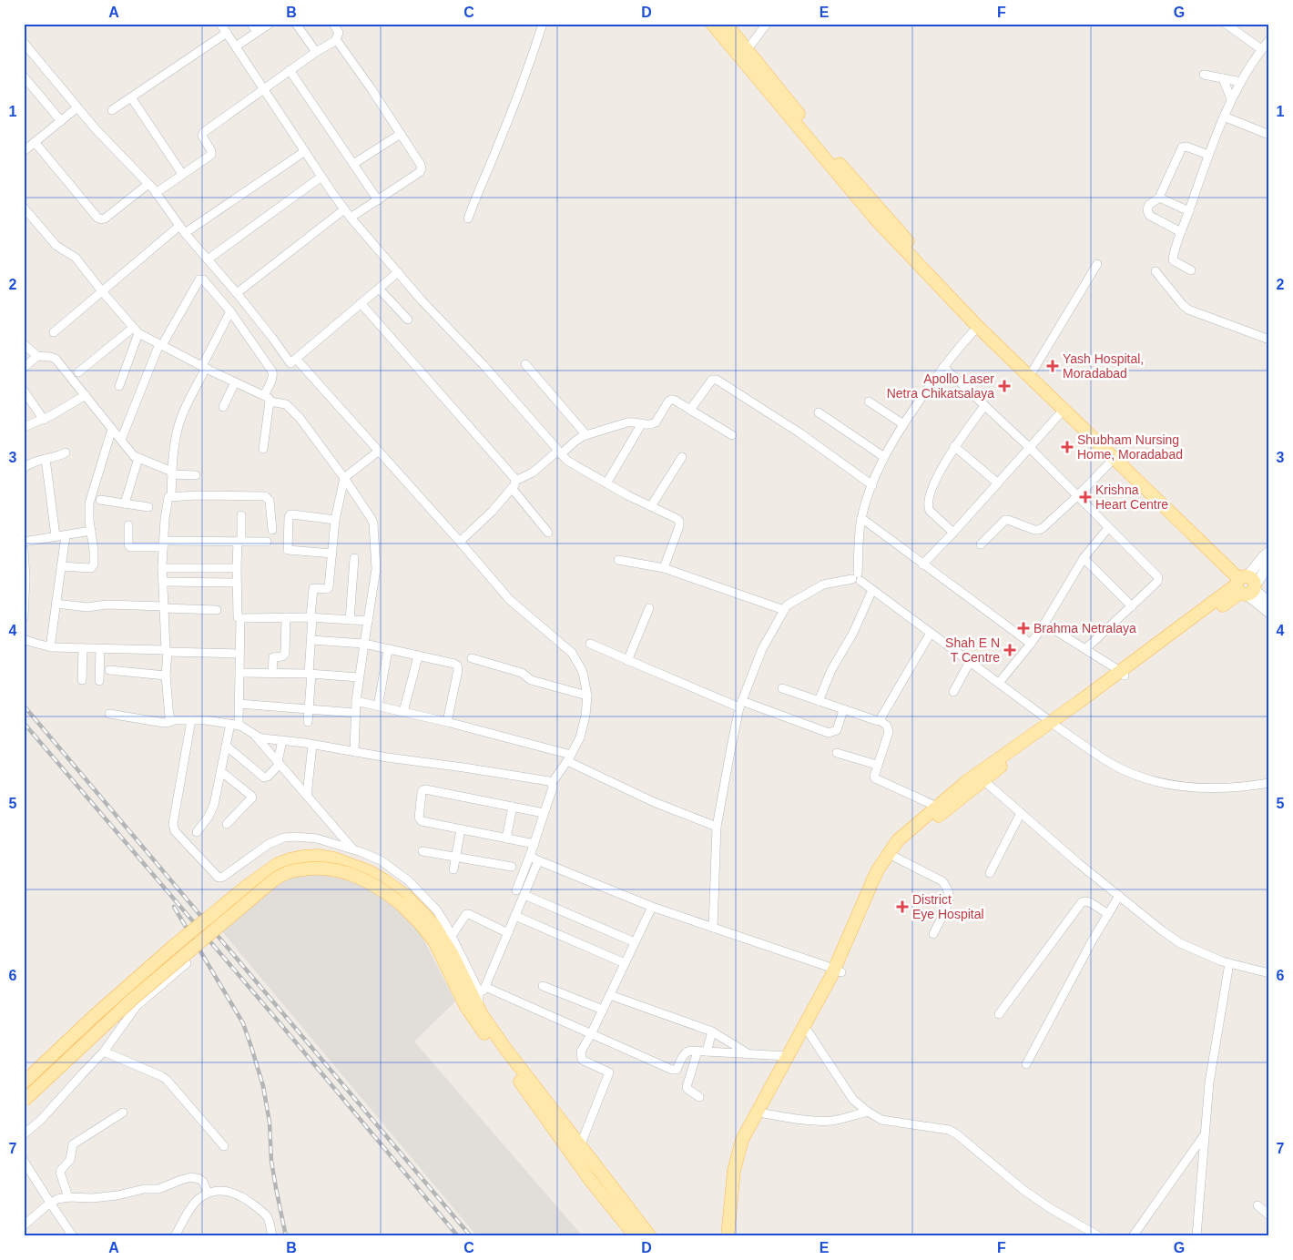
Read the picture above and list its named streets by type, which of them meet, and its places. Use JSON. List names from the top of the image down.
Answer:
{
  "places": {
    "health": [
      "Yash Hospital, Moradabad",
      "Apollo Laser Netra Chikatsalaya",
      "Shubham Nursing Home, Moradabad",
      "Krishna Heart Centre",
      "Brahma Netralaya",
      "Shah E N T Centre",
      "District Eye Hospital"
    ]
  },
  "grid": {
    "columns": [
      "A",
      "B",
      "C",
      "D",
      "E",
      "F",
      "G"
    ],
    "rows": [
      "1",
      "2",
      "3",
      "4",
      "5",
      "6",
      "7"
    ]
  }
}
